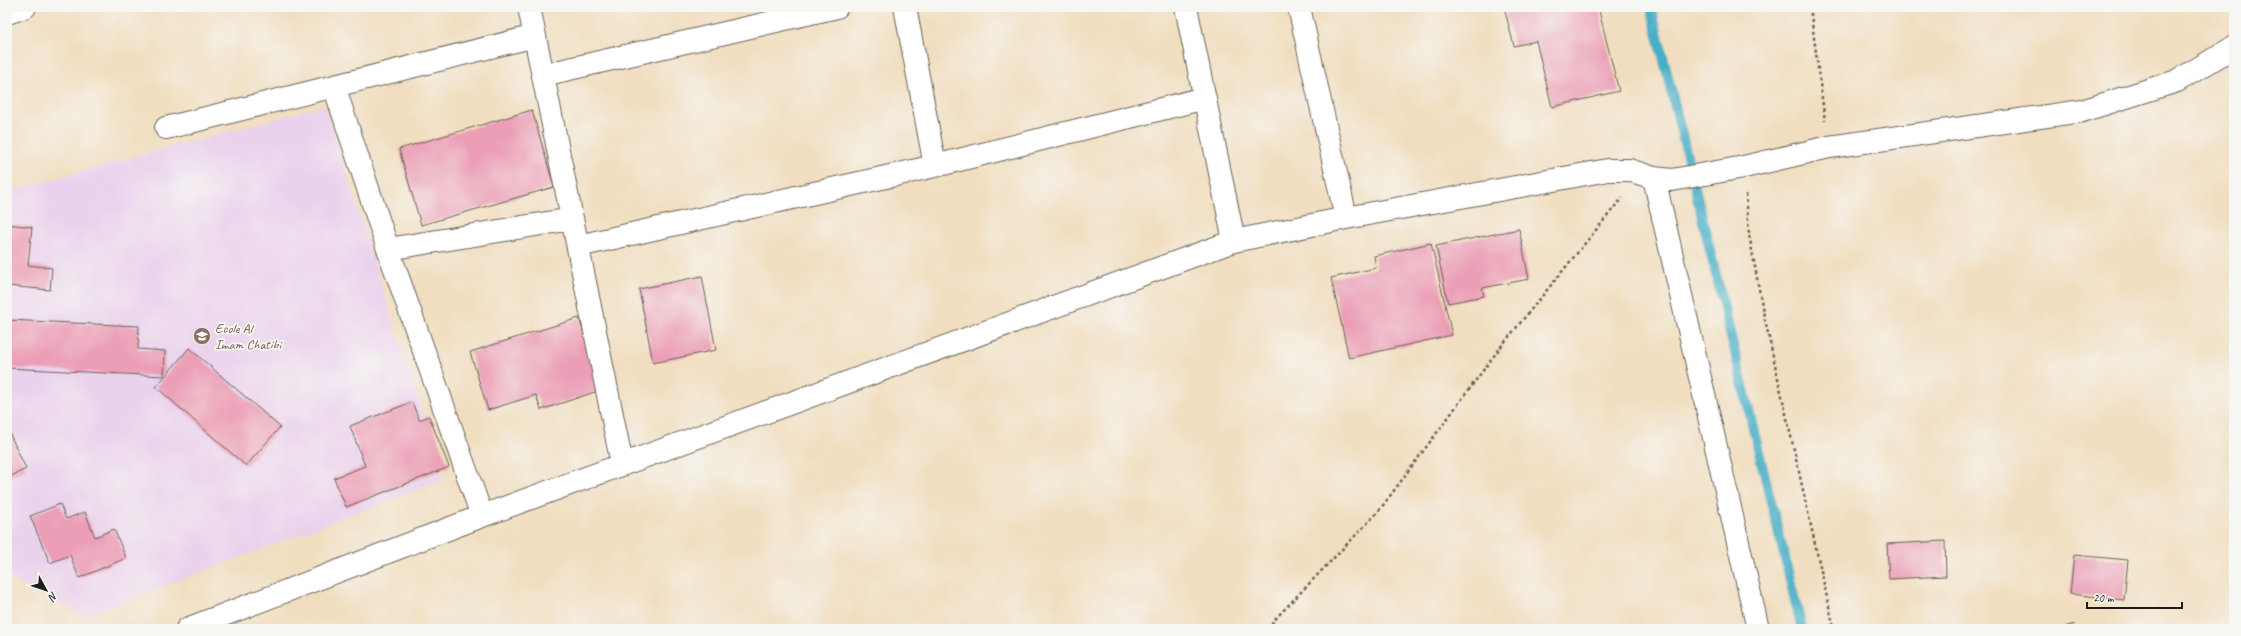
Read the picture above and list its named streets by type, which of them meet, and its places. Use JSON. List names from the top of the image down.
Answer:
{
  "places": {
    "school or university": ["Ecole Al Imam Chatibi"]
  },
  "scale_bar": "20 m",
  "north": "bottom right"
}
